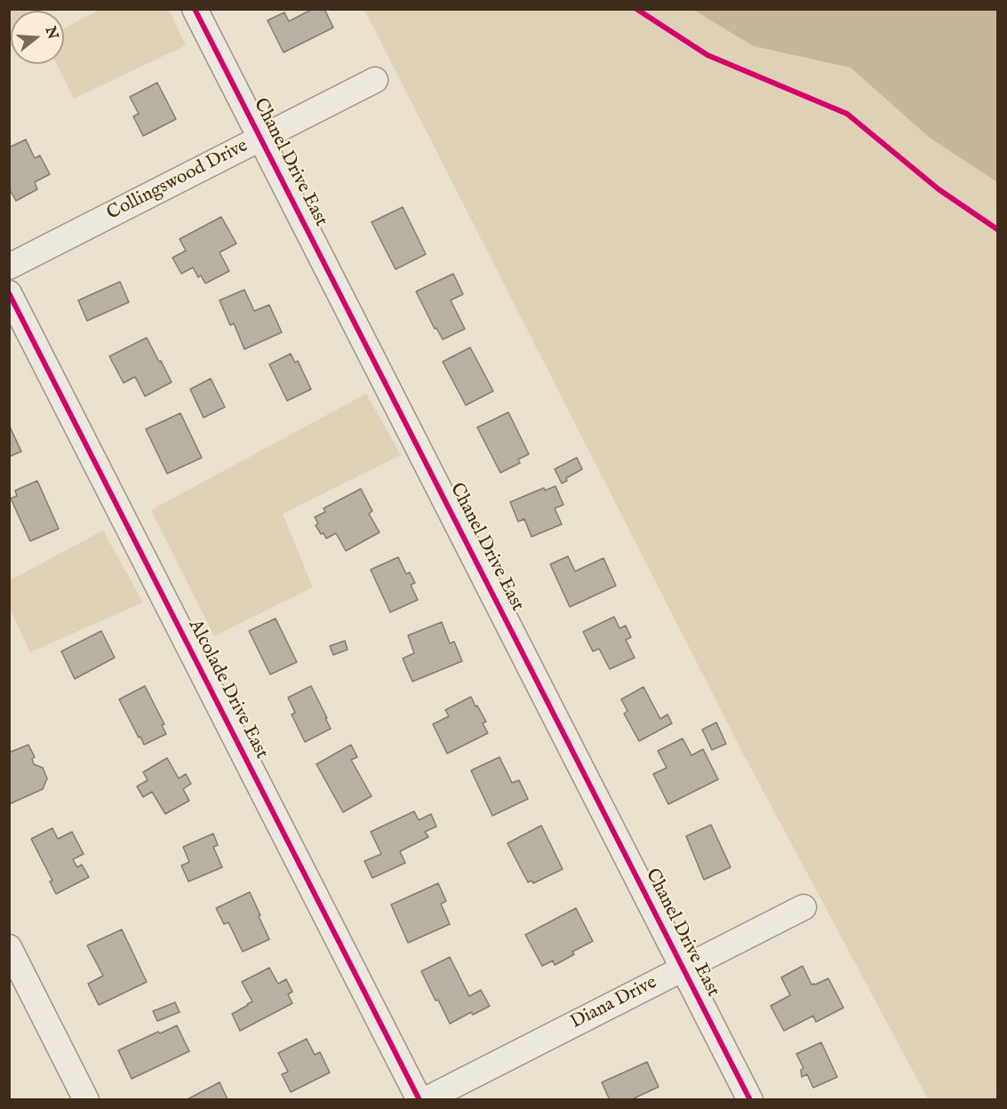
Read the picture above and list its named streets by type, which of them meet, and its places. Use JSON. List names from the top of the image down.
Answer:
{
  "streets": {
    "street": [
      "Chanel Drive East",
      "Collingswood Drive",
      "Alcolade Drive East",
      "Diana Drive"
    ]
  },
  "crossings": [
    ["Chanel Drive East", "Collingswood Drive"],
    ["Chanel Drive East", "Diana Drive"]
  ],
  "north": "right"
}
